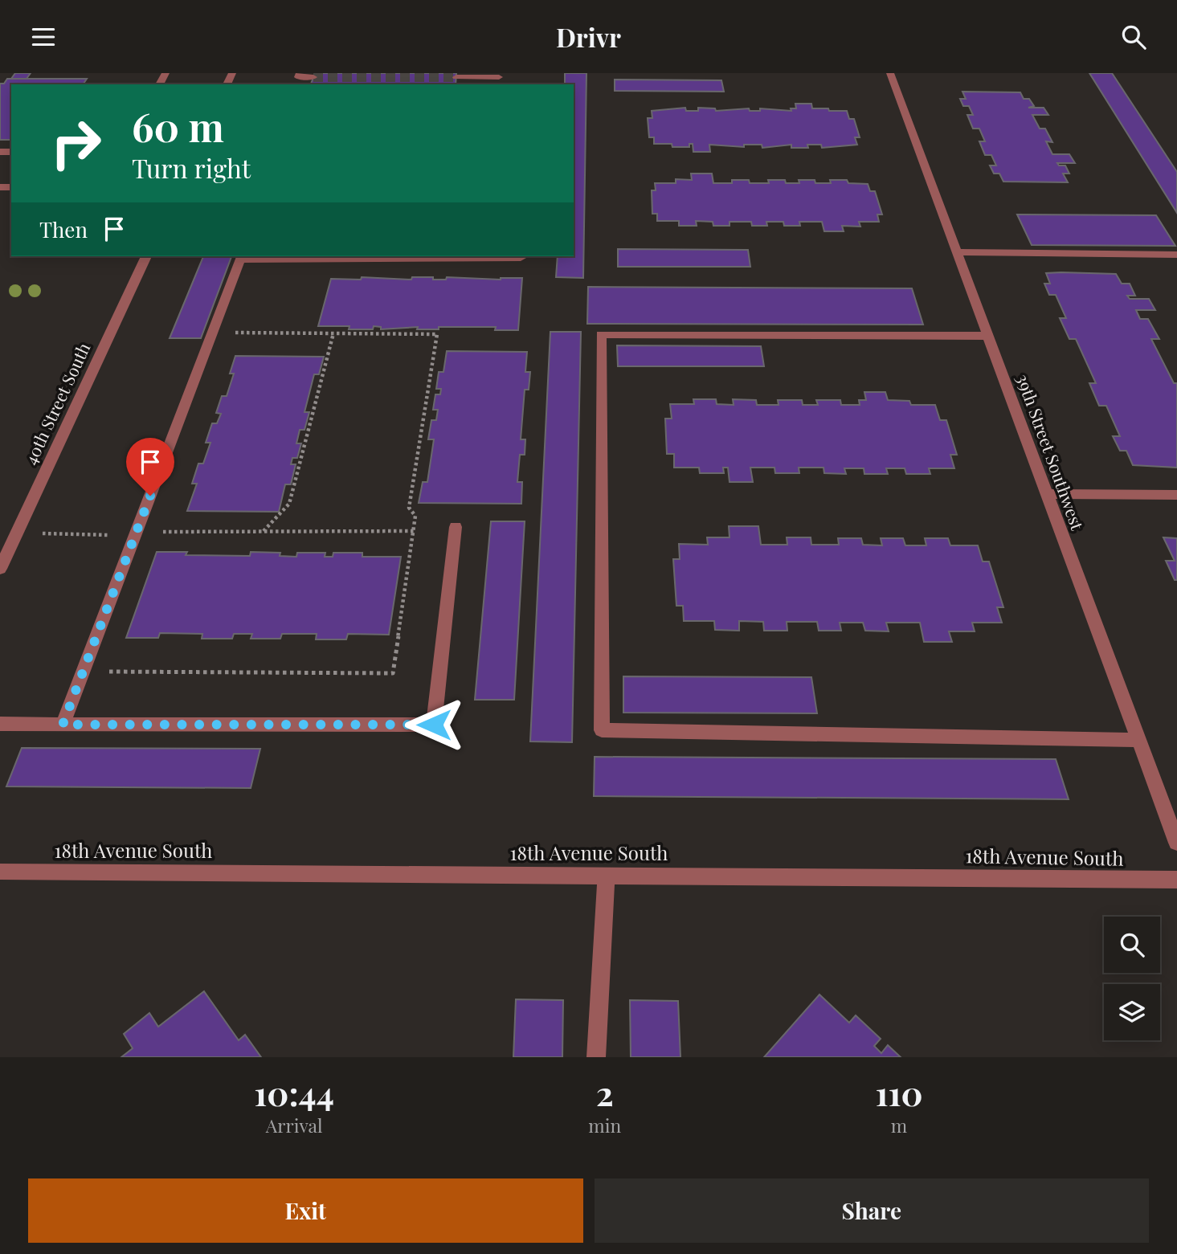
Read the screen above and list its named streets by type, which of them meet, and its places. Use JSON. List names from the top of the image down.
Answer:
{
  "streets": {
    "street": ["40th Street South", "39th Street Southwest", "18th Avenue South"]
  },
  "page": {
    "header": "Drivr",
    "turn": ["60 m", "Turn right"],
    "then": "Then",
    "eta": [
      "10:44",
      "Arrival",
      "2",
      "min",
      "110",
      "m"
    ],
    "buttons": ["Exit", "Share"]
  }
}
